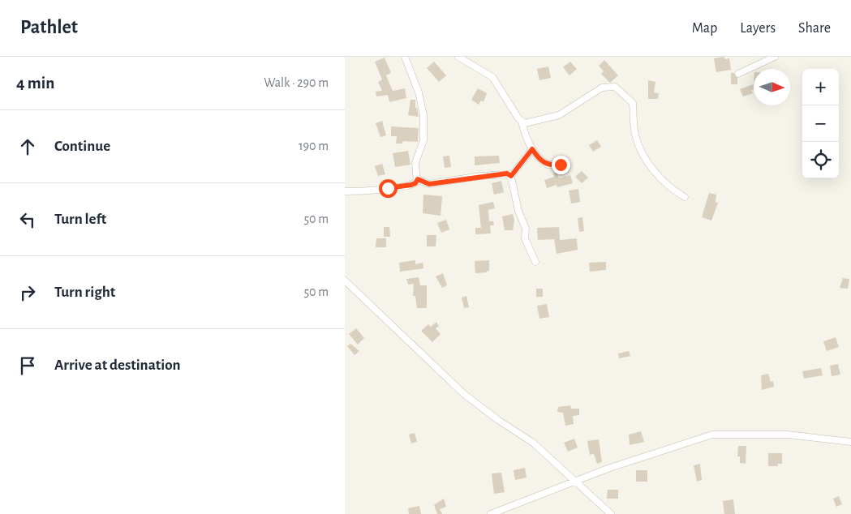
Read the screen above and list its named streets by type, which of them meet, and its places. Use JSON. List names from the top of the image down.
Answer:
{
  "north": "right",
  "page": {
    "header": "Pathlet",
    "nav": ["Map", "Layers", "Share"],
    "heading": ["4 min", "Walk · 290 m"],
    "map_buttons": ["+", "−"],
    "list": [
      ["Continue", "190 m"],
      ["Turn left", "50 m"],
      ["Turn right", "50 m"],
      "Arrive at destination"
    ]
  }
}
